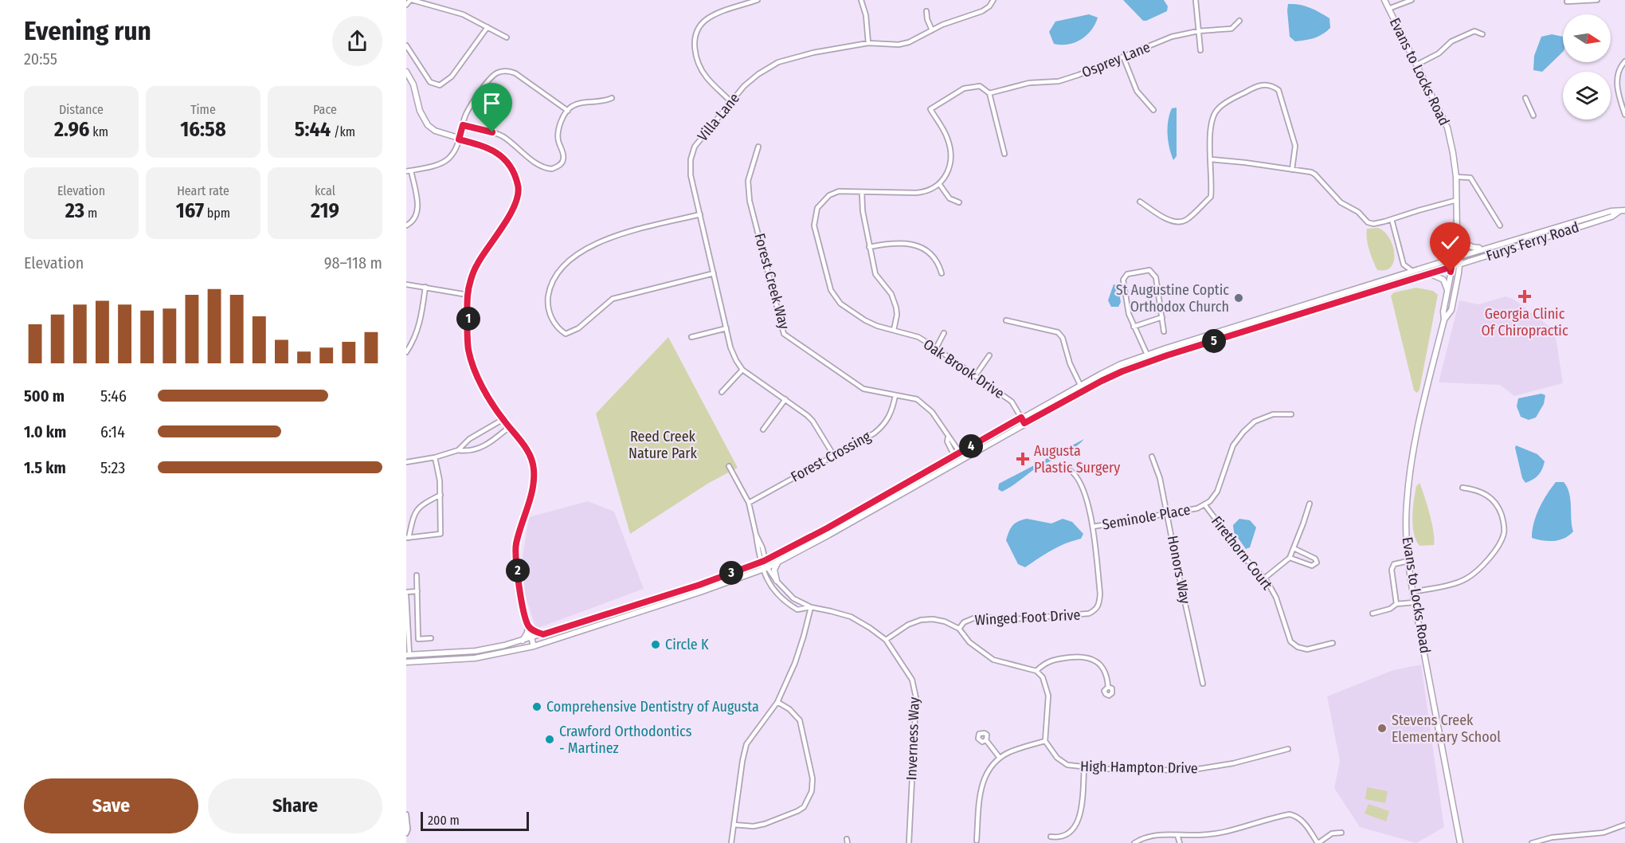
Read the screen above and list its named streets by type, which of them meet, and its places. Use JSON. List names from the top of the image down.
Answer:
{
  "streets": {
    "main road": ["Evans to Locks Road", "Furys Ferry Road"],
    "street": [
      "Osprey Lane",
      "Villa Lane",
      "Forest Creek Way",
      "Oak Brook Drive",
      "Forest Crossing",
      "Seminole Place",
      "Firethorn Court",
      "Honors Way",
      "Winged Foot Drive",
      "Inverness Way",
      "High Hampton Drive"
    ]
  },
  "crossings": [
    ["Evans to Locks Road", "Furys Ferry Road"],
    ["Villa Lane", "Forest Crossing"],
    ["Furys Ferry Road", "Forest Creek Way"],
    ["Furys Ferry Road", "Oak Brook Drive"],
    ["Furys Ferry Road", "Inverness Way"],
    ["Forest Creek Way", "Forest Crossing"],
    ["Forest Crossing", "Inverness Way"],
    ["Seminole Place", "Firethorn Court"],
    ["Seminole Place", "Honors Way"],
    ["Seminole Place", "Winged Foot Drive"]
  ],
  "parks": ["Reed Creek Nature Park"],
  "places": {
    "health": ["Georgia Clinic Of Chiropractic", "Augusta Plastic Surgery"],
    "other": [
      "St Augustine Coptic Orthodox Church",
      "Circle K",
      "Comprehensive Dentistry of Augusta",
      "Stevens Creek Elementary School",
      "Crawford Orthodontics - Martinez"
    ]
  },
  "scale_bar": "200 m",
  "north": "right",
  "page": {
    "heading": ["Evening run", "20:55"],
    "stats": [
      ["Distance", "2.96 km"],
      ["Time", "16:58"],
      ["Pace", "5:44 /km"],
      ["Elevation", "23 m"],
      ["Heart rate", "167 bpm"],
      ["kcal", "219"]
    ],
    "chart": ["Elevation", "98–118 m"],
    "pins": [
      "1",
      "5",
      "4",
      "2",
      "3"
    ],
    "list": [
      {
        "name": "500 m",
        "note": "5:46"
      },
      {
        "name": "1.0 km",
        "note": "6:14"
      },
      {
        "name": "1.5 km",
        "note": "5:23"
      }
    ],
    "buttons": ["Save", "Share"],
    "scale": "200 m"
  }
}
